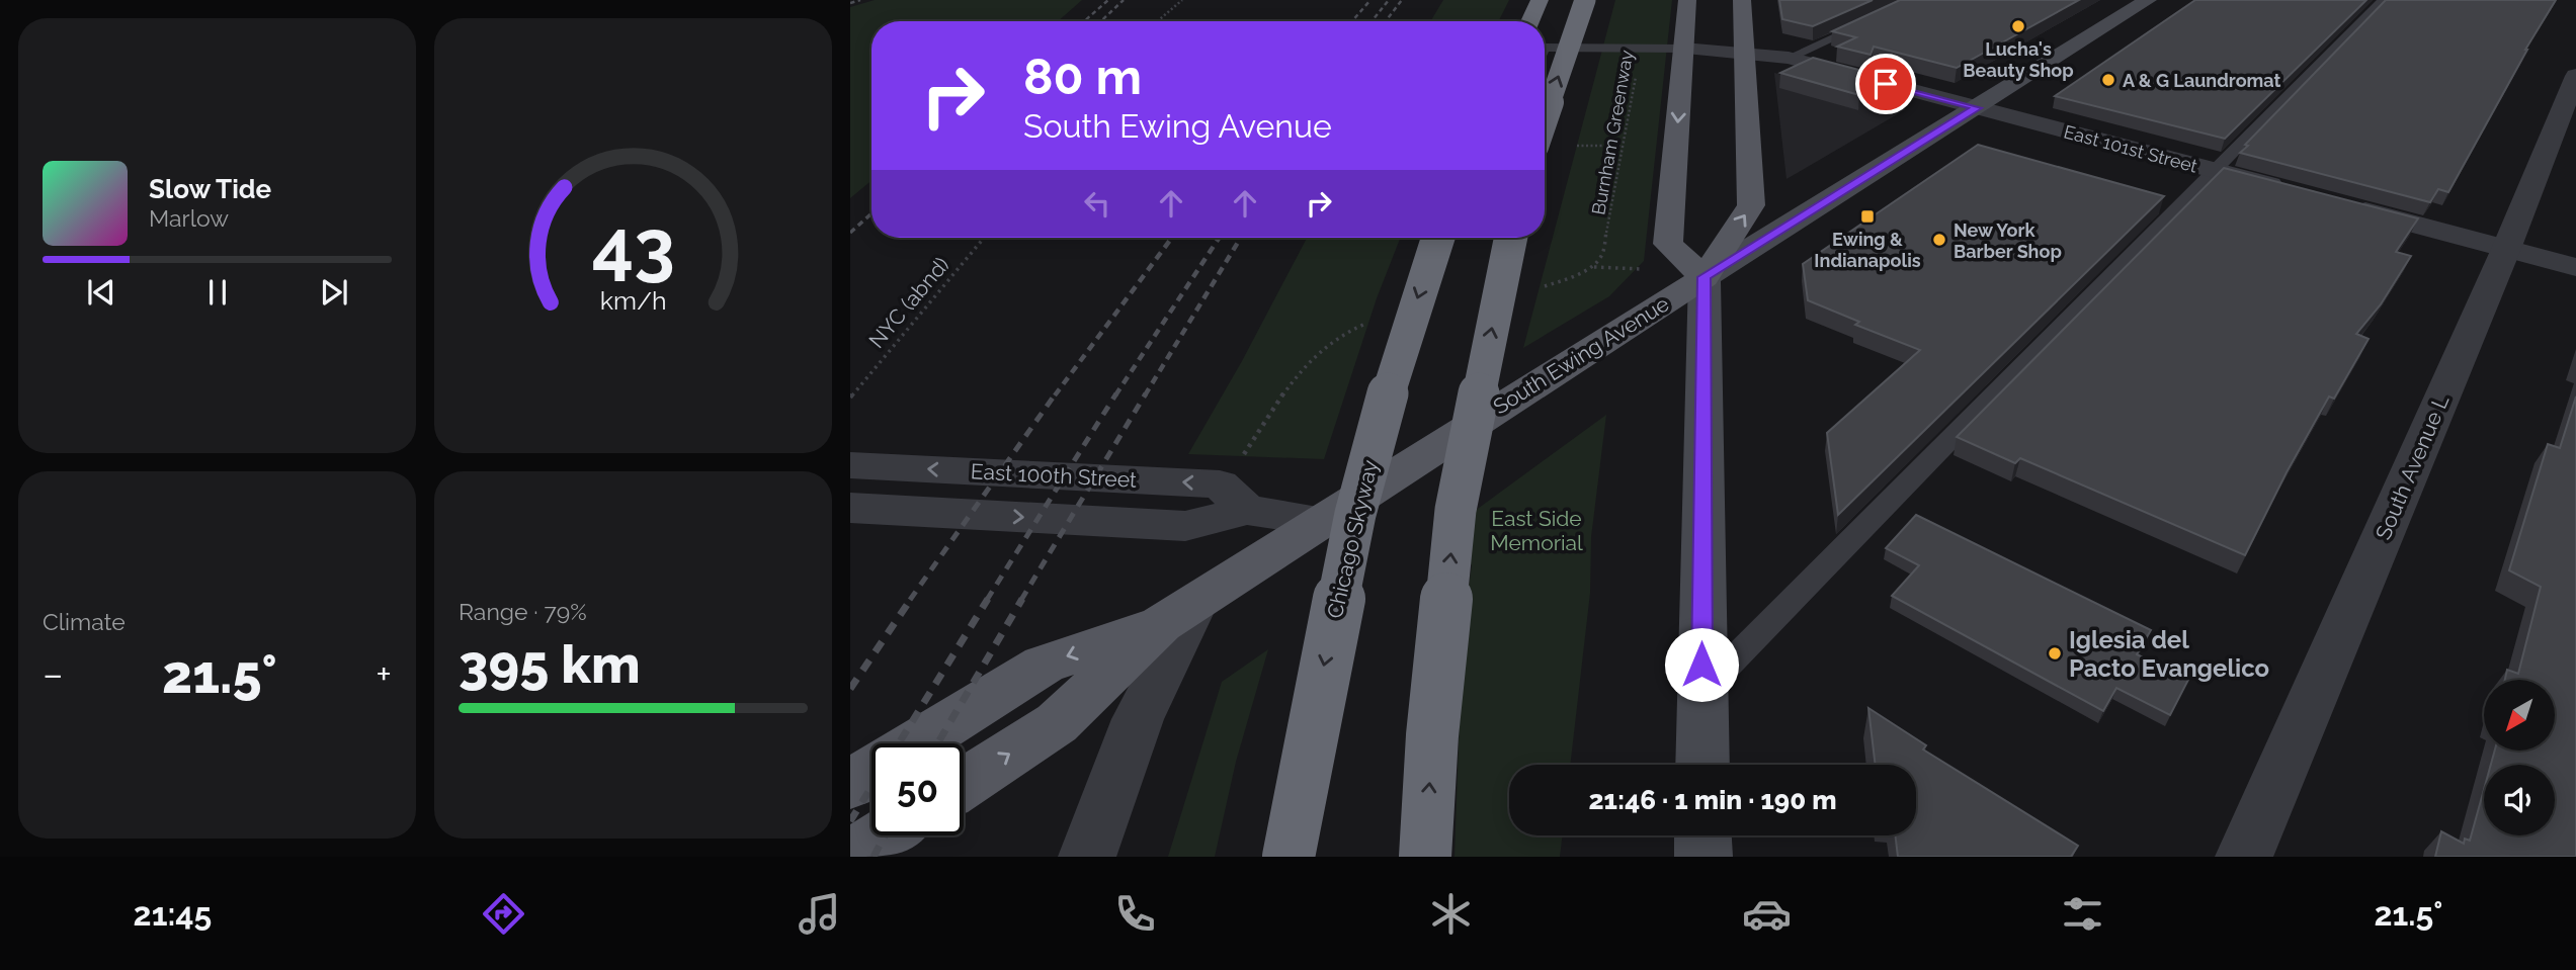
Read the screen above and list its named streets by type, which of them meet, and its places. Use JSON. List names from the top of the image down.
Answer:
{
  "streets": {
    "highway": ["Chicago Skyway"],
    "main road": ["South Ewing Avenue"],
    "street": ["East 101st Street", "South Avenue L", "East 100th Street"],
    "path": ["Burnham Greenway", "NYC (abnd)"]
  },
  "crossings": [
    ["East 101st Street", "South Ewing Avenue"],
    ["South Ewing Avenue", "East 100th Street"]
  ],
  "parks": ["East Side Memorial"],
  "places": {
    "other": [
      "Lucha's Beauty Shop",
      "A & G Laundromat",
      "New York Barber Shop",
      "Iglesia del Pacto Evangelico"
    ],
    "transit": ["Ewing & Indianapolis"]
  },
  "north": "bottom left",
  "page": {
    "turn": ["80 m", "South Ewing Avenue"],
    "song": ["Slow Tide", "Marlow"],
    "tile": [
      "Climate",
      ["Range · 79%", "395 km"]
    ],
    "heat": ["−", "21.5°", "+"],
    "limit": "50",
    "trip": "21:46 · 1 min · 190 m",
    "tabs": ["21:45", "21.5°"],
    "gauge": ["43", "km/h"]
  }
}
